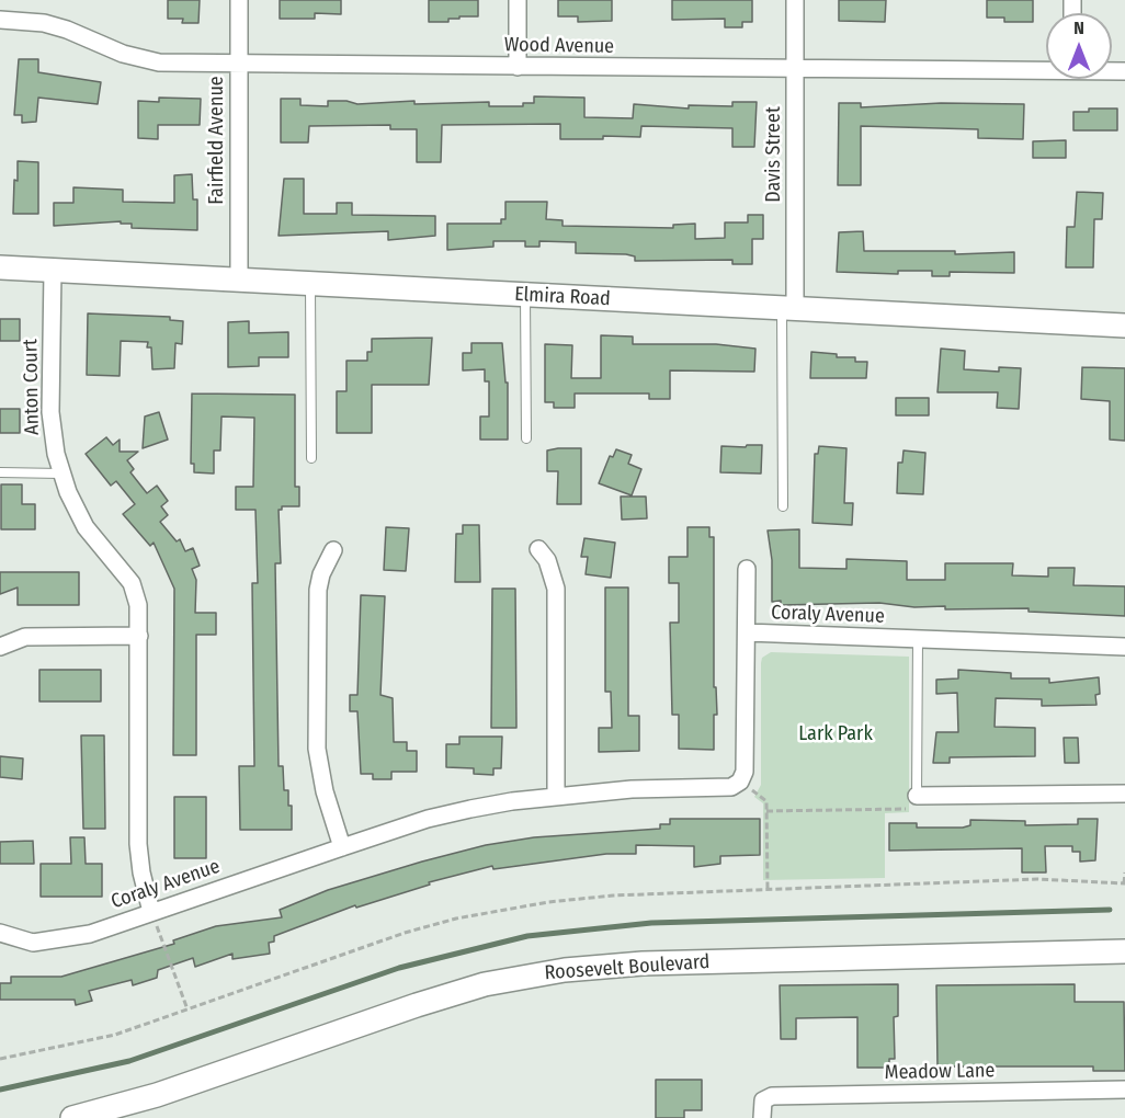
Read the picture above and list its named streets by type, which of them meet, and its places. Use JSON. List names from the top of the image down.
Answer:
{
  "streets": {
    "street": [
      "Wood Avenue",
      "Fairfield Avenue",
      "Davis Street",
      "Elmira Road",
      "Anton Court",
      "Coraly Avenue",
      "Roosevelt Boulevard",
      "Meadow Lane"
    ]
  },
  "crossings": [
    ["Wood Avenue", "Fairfield Avenue"],
    ["Wood Avenue", "Davis Street"],
    ["Fairfield Avenue", "Elmira Road"],
    ["Davis Street", "Elmira Road"],
    ["Elmira Road", "Anton Court"],
    ["Anton Court", "Coraly Avenue"]
  ],
  "parks": ["Lark Park"],
  "north": "top"
}
